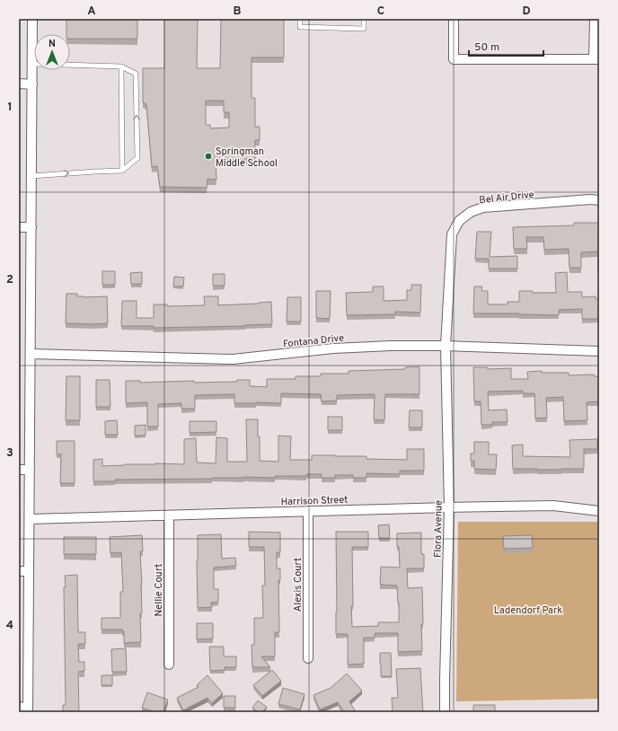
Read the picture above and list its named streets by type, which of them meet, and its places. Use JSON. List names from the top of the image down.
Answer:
{
  "streets": {
    "street": [
      "Bel Air Drive",
      "Fontana Drive",
      "Harrison Street",
      "Flora Avenue",
      "Alexis Court",
      "Nellie Court"
    ]
  },
  "crossings": [
    ["Bel Air Drive", "Fontana Drive"],
    ["Bel Air Drive", "Flora Avenue"],
    ["Fontana Drive", "Flora Avenue"],
    ["Harrison Street", "Flora Avenue"],
    ["Harrison Street", "Alexis Court"],
    ["Harrison Street", "Nellie Court"]
  ],
  "parks": ["Ladendorf Park"],
  "places": ["Springman Middle School"],
  "scale_bar": "50 m",
  "north": "top",
  "grid": {
    "columns": [
      "A",
      "B",
      "C",
      "D"
    ],
    "rows": [
      "1",
      "2",
      "3",
      "4"
    ]
  }
}
